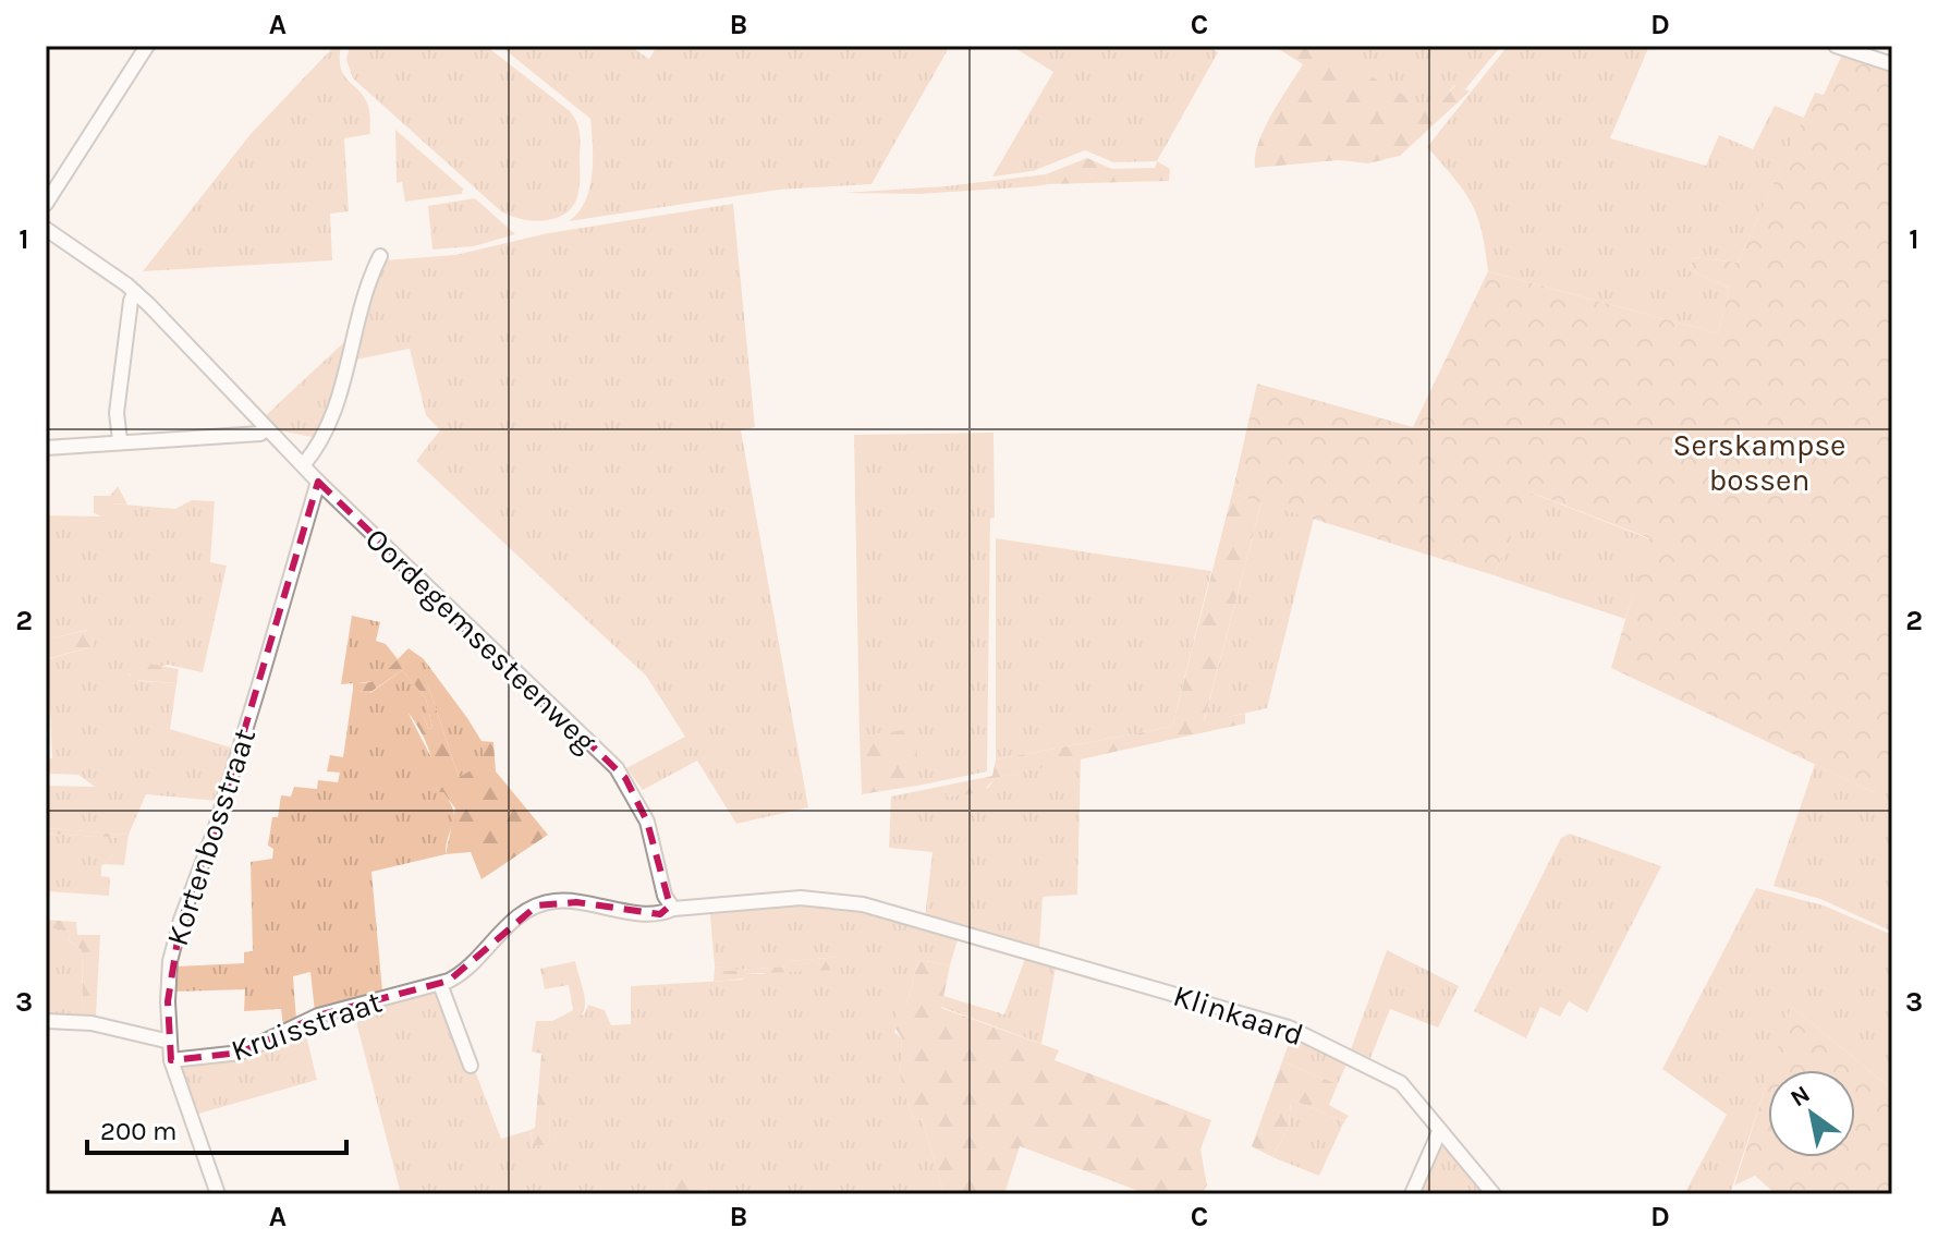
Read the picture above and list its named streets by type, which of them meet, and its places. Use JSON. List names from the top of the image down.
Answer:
{
  "streets": {
    "street": [
      "Oordegemsesteenweg",
      "Kortenbosstraat",
      "Klinkaard",
      "Kruisstraat"
    ]
  },
  "crossings": [
    ["Oordegemsesteenweg", "Kortenbosstraat"],
    ["Oordegemsesteenweg", "Klinkaard"],
    ["Oordegemsesteenweg", "Kruisstraat"],
    ["Kortenbosstraat", "Kruisstraat"],
    ["Klinkaard", "Kruisstraat"]
  ],
  "parks": ["Serskampse bossen"],
  "scale_bar": "200 m",
  "north": "top left",
  "grid": {
    "columns": [
      "A",
      "B",
      "C",
      "D"
    ],
    "rows": ["1", "2", "3"]
  }
}
